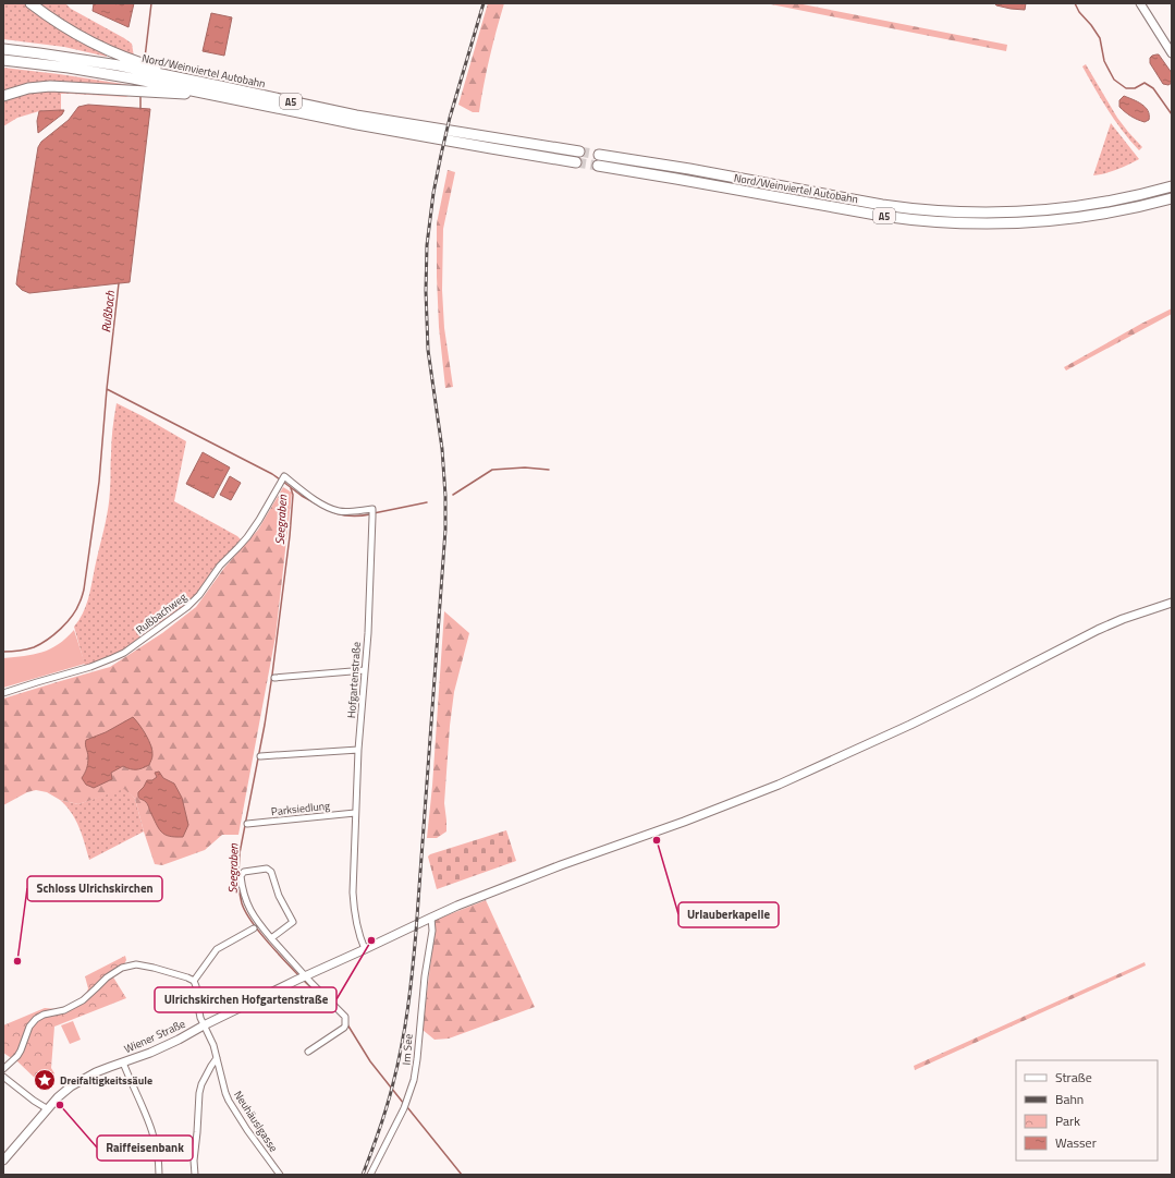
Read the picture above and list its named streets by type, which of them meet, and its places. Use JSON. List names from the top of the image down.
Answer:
{
  "streets": {
    "highway": ["Nord/Weinviertel Autobahn", "A5"],
    "street": [
      "Rußbachweg",
      "Hofgartenstraße",
      "Parksiedlung",
      "Wiener Straße",
      "Im See",
      "Neuhäuslgasse"
    ]
  },
  "crossings": [
    ["Rußbachweg", "Hofgartenstraße"],
    ["Hofgartenstraße", "Parksiedlung"],
    ["Hofgartenstraße", "Wiener Straße"],
    ["Wiener Straße", "Im See"],
    ["Wiener Straße", "Neuhäuslgasse"]
  ],
  "water": ["Rußbach", "Seegraben"],
  "places": {
    "other": [
      "Urlauberkapelle",
      "Ulrichskirchen Hofgartenstraße",
      "Schloss Ulrichskirchen",
      "Raiffeisenbank"
    ],
    "place": ["Dreifaltigkeitssäule"]
  },
  "legend": [
    "Straße",
    "Bahn",
    "Park",
    "Wasser"
  ]
}
